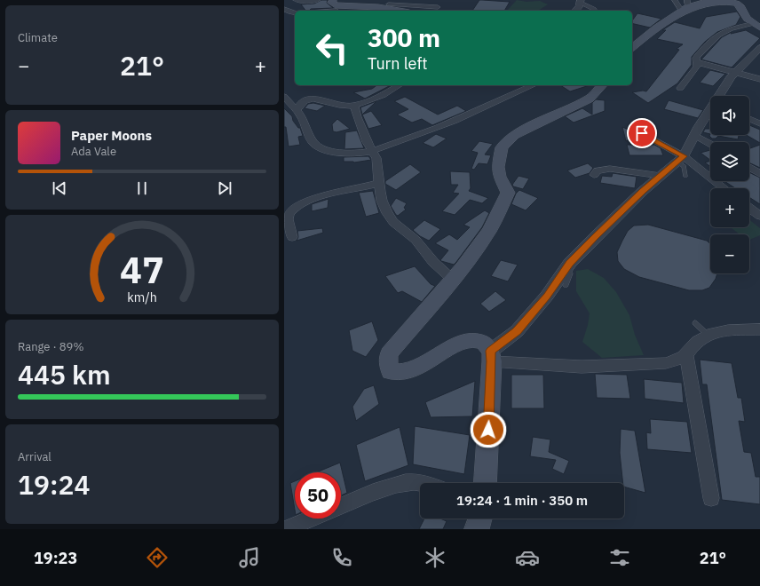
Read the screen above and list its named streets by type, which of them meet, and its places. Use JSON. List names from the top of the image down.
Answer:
{
  "page": {
    "tile": [
      "Climate",
      ["Range · 89%", "445 km"],
      ["Arrival", "19:24"]
    ],
    "turn": ["300 m", "Turn left"],
    "heat": ["−", "21°", "+"],
    "map_buttons": ["+", "−"],
    "song": ["Paper Moons", "Ada Vale"],
    "limit": "50",
    "trip": "19:24 · 1 min · 350 m",
    "tabs": ["19:23", "21°"],
    "gauge": ["47", "km/h"]
  }
}
